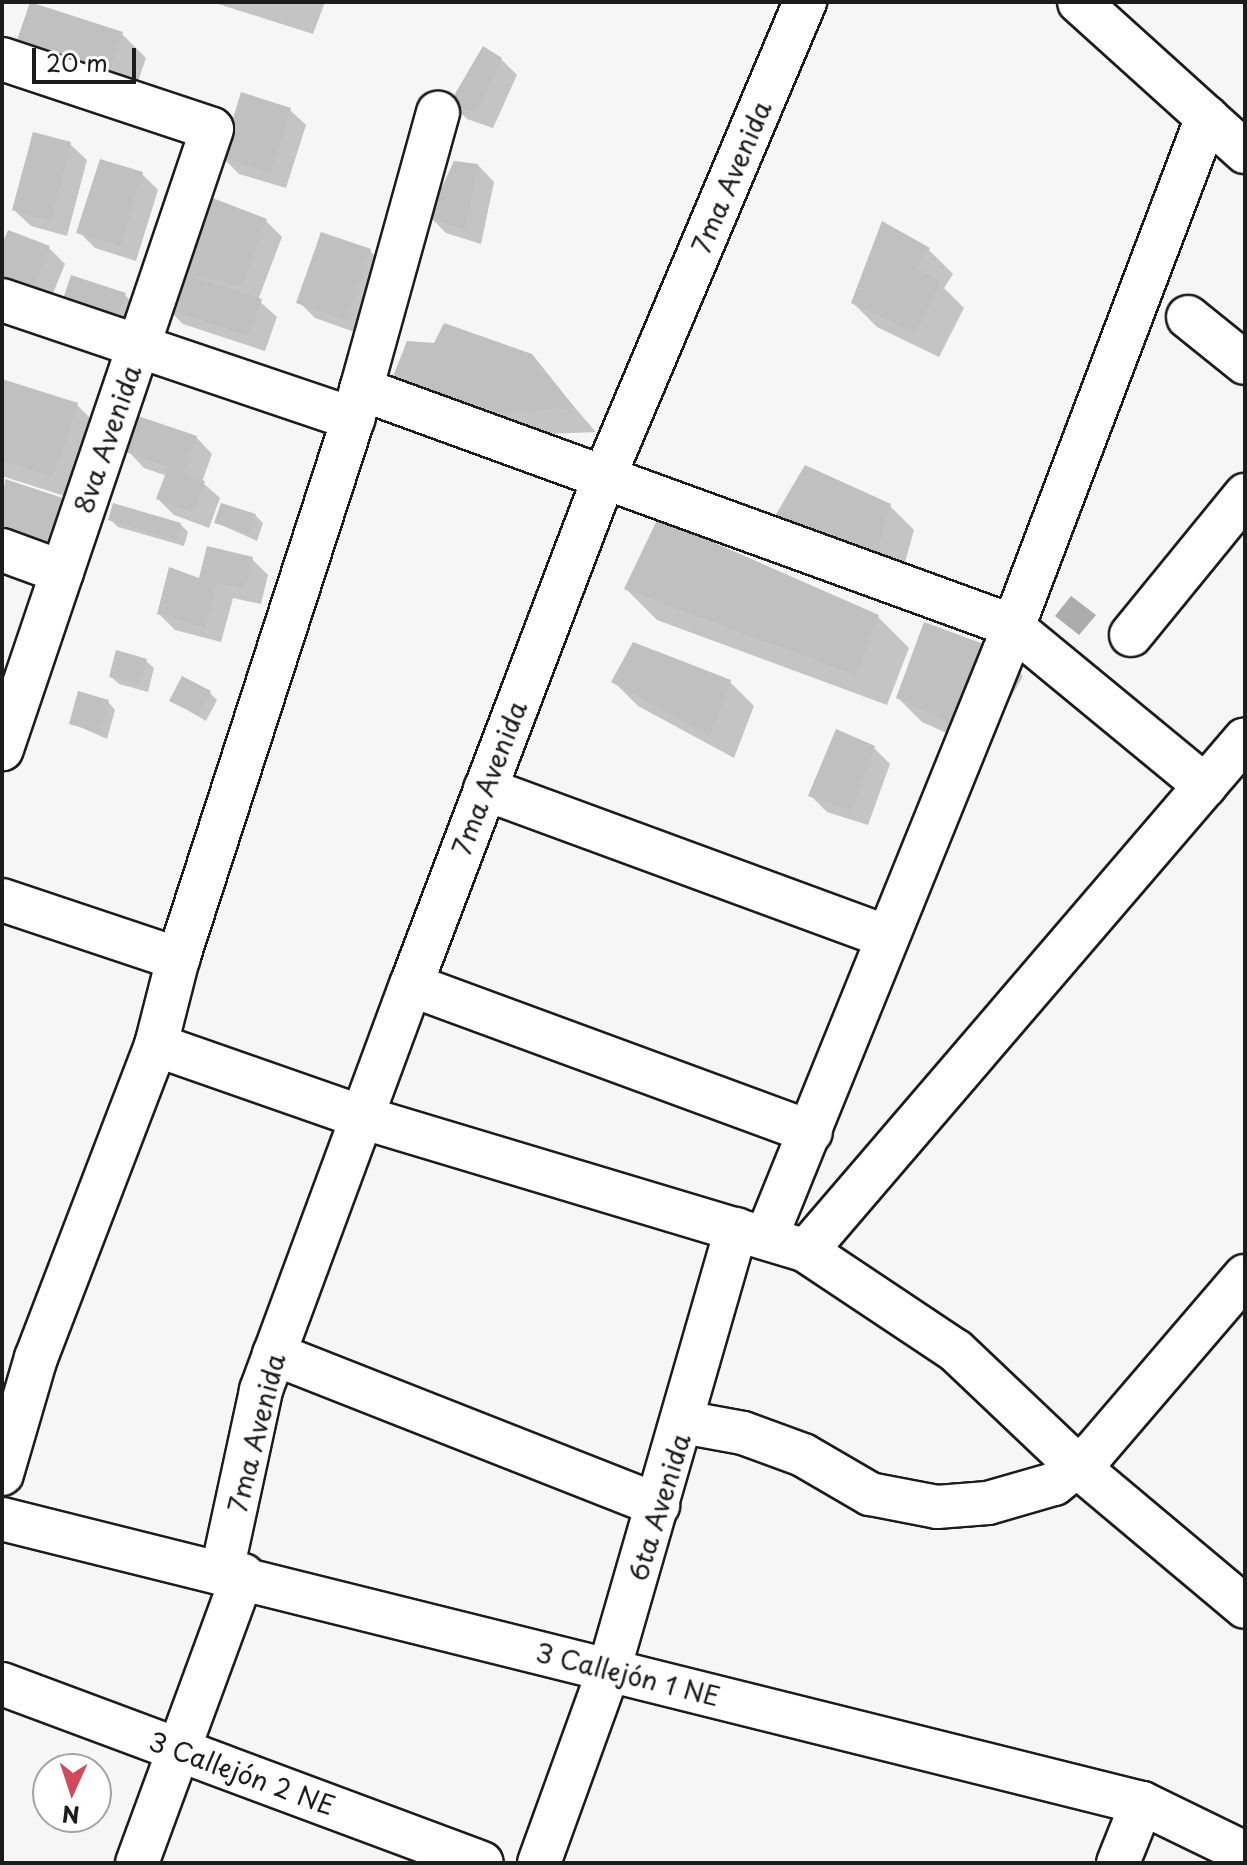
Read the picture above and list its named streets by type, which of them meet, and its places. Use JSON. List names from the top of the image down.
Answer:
{
  "streets": {
    "street": [
      "7ma Avenida",
      "8va Avenida",
      "6ta Avenida",
      "3 Callejón 1 NE",
      "3 Callejón 2 NE"
    ]
  },
  "crossings": [
    ["7ma Avenida", "3 Callejón 1 NE"],
    ["7ma Avenida", "3 Callejón 2 NE"],
    ["6ta Avenida", "3 Callejón 1 NE"]
  ],
  "scale_bar": "20 m",
  "north": "bottom"
}
